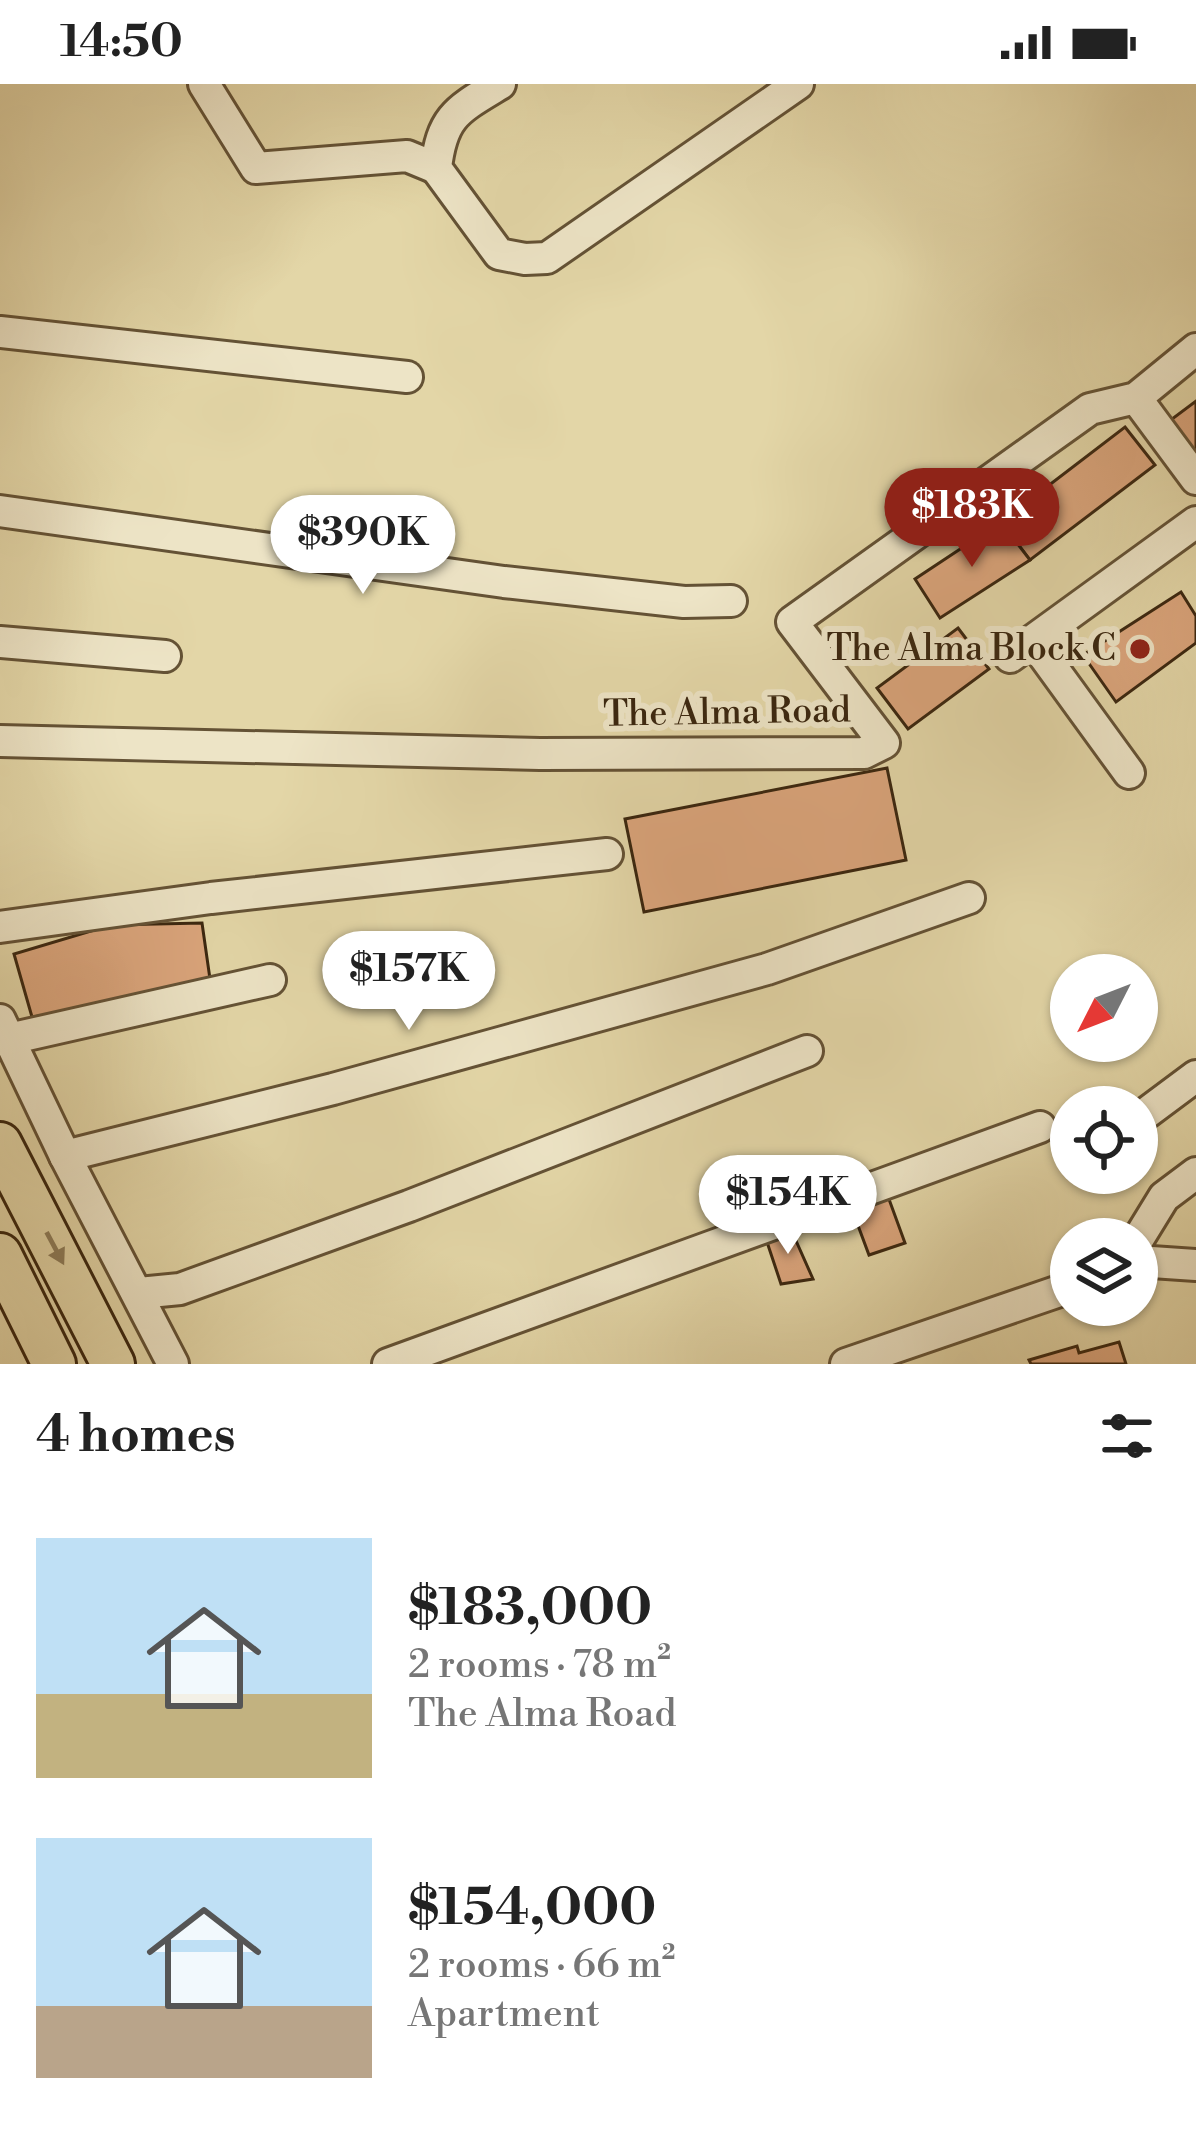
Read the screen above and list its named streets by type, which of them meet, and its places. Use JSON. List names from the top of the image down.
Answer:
{
  "streets": {
    "street": ["The Alma Road"]
  },
  "places": ["The Alma Block C"],
  "north": "bottom left",
  "page": {
    "status": "14:50",
    "price": [
      "$183K",
      "$390K",
      "$157K",
      "$154K"
    ],
    "heading": "4 homes",
    "list": [
      {
        "name": "$183,000",
        "note": "2 rooms · 78 m² · The Alma Road"
      },
      {
        "name": "$154,000",
        "note": "2 rooms · 66 m² · Apartment"
      }
    ]
  }
}
